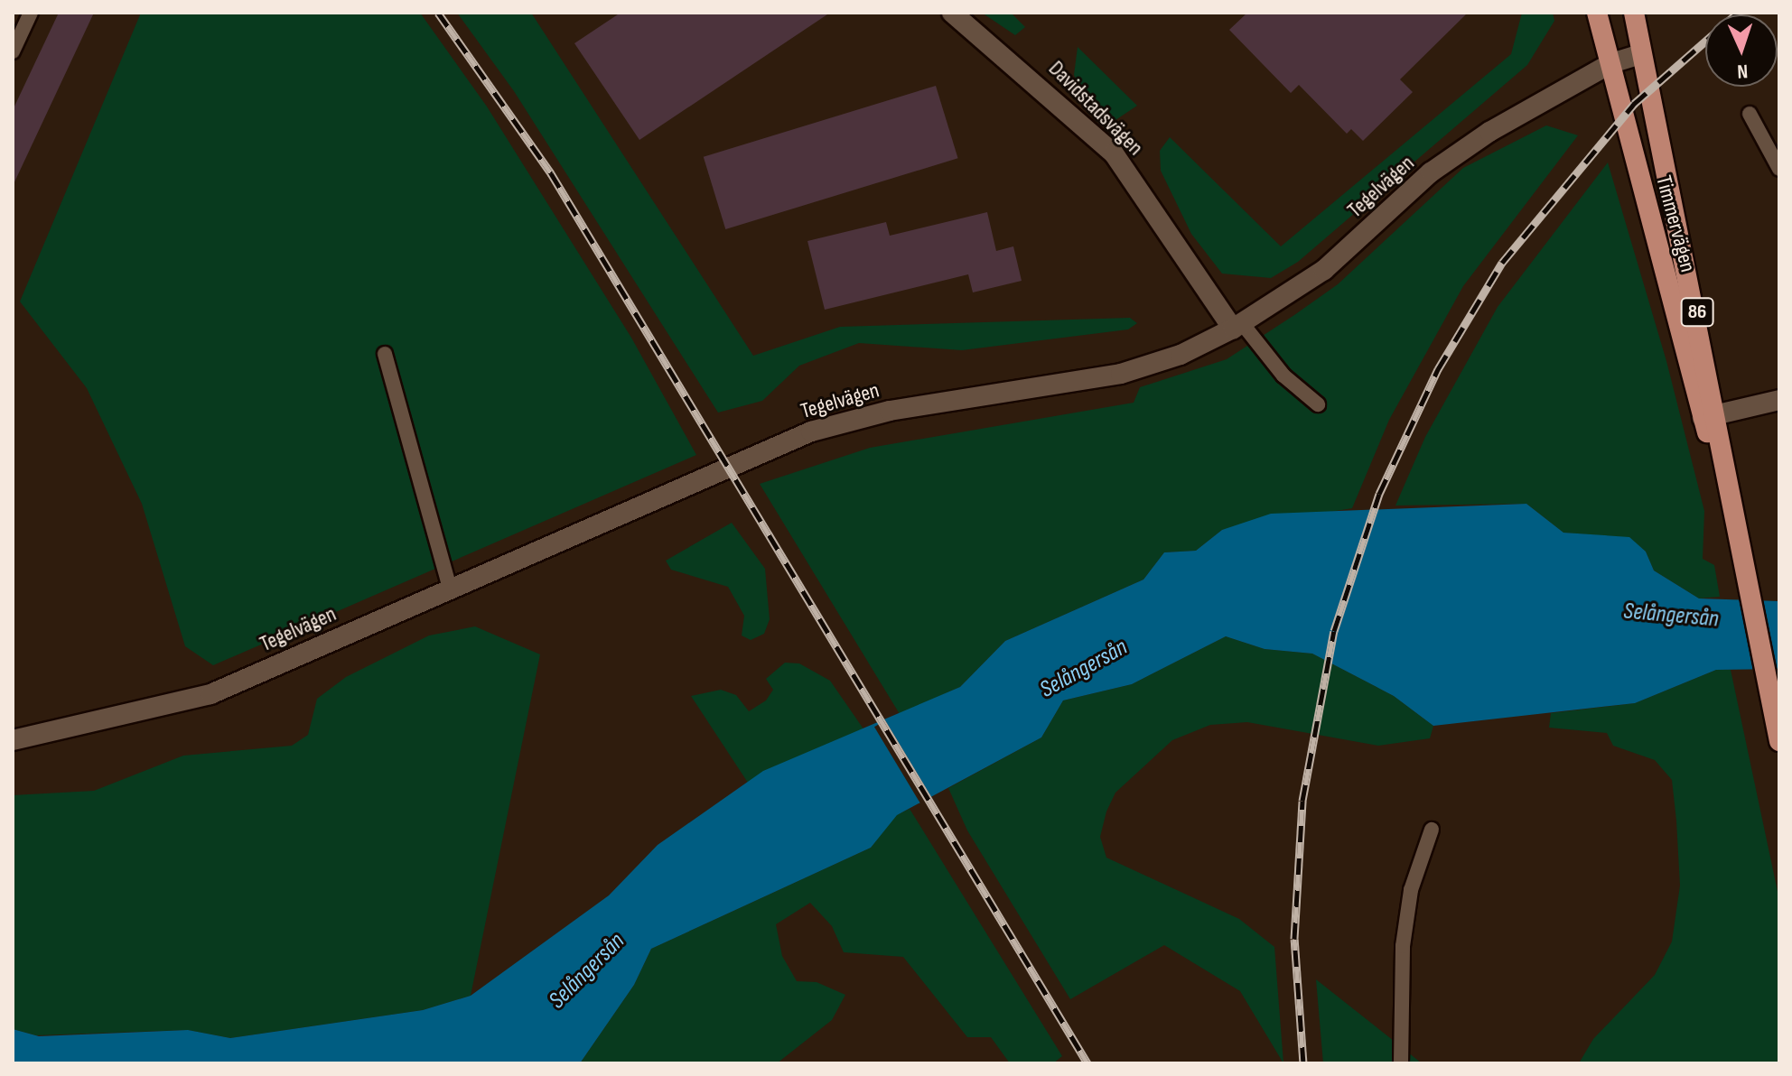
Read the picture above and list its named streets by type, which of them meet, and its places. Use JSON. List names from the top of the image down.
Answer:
{
  "streets": {
    "main road": ["Timmervägen", "86"],
    "street": ["Davidstadsvägen", "Tegelvägen"]
  },
  "crossings": [
    ["Davidstadsvägen", "Tegelvägen"],
    ["Tegelvägen", "Timmervägen"]
  ],
  "water": ["Selångersån"],
  "north": "bottom"
}
